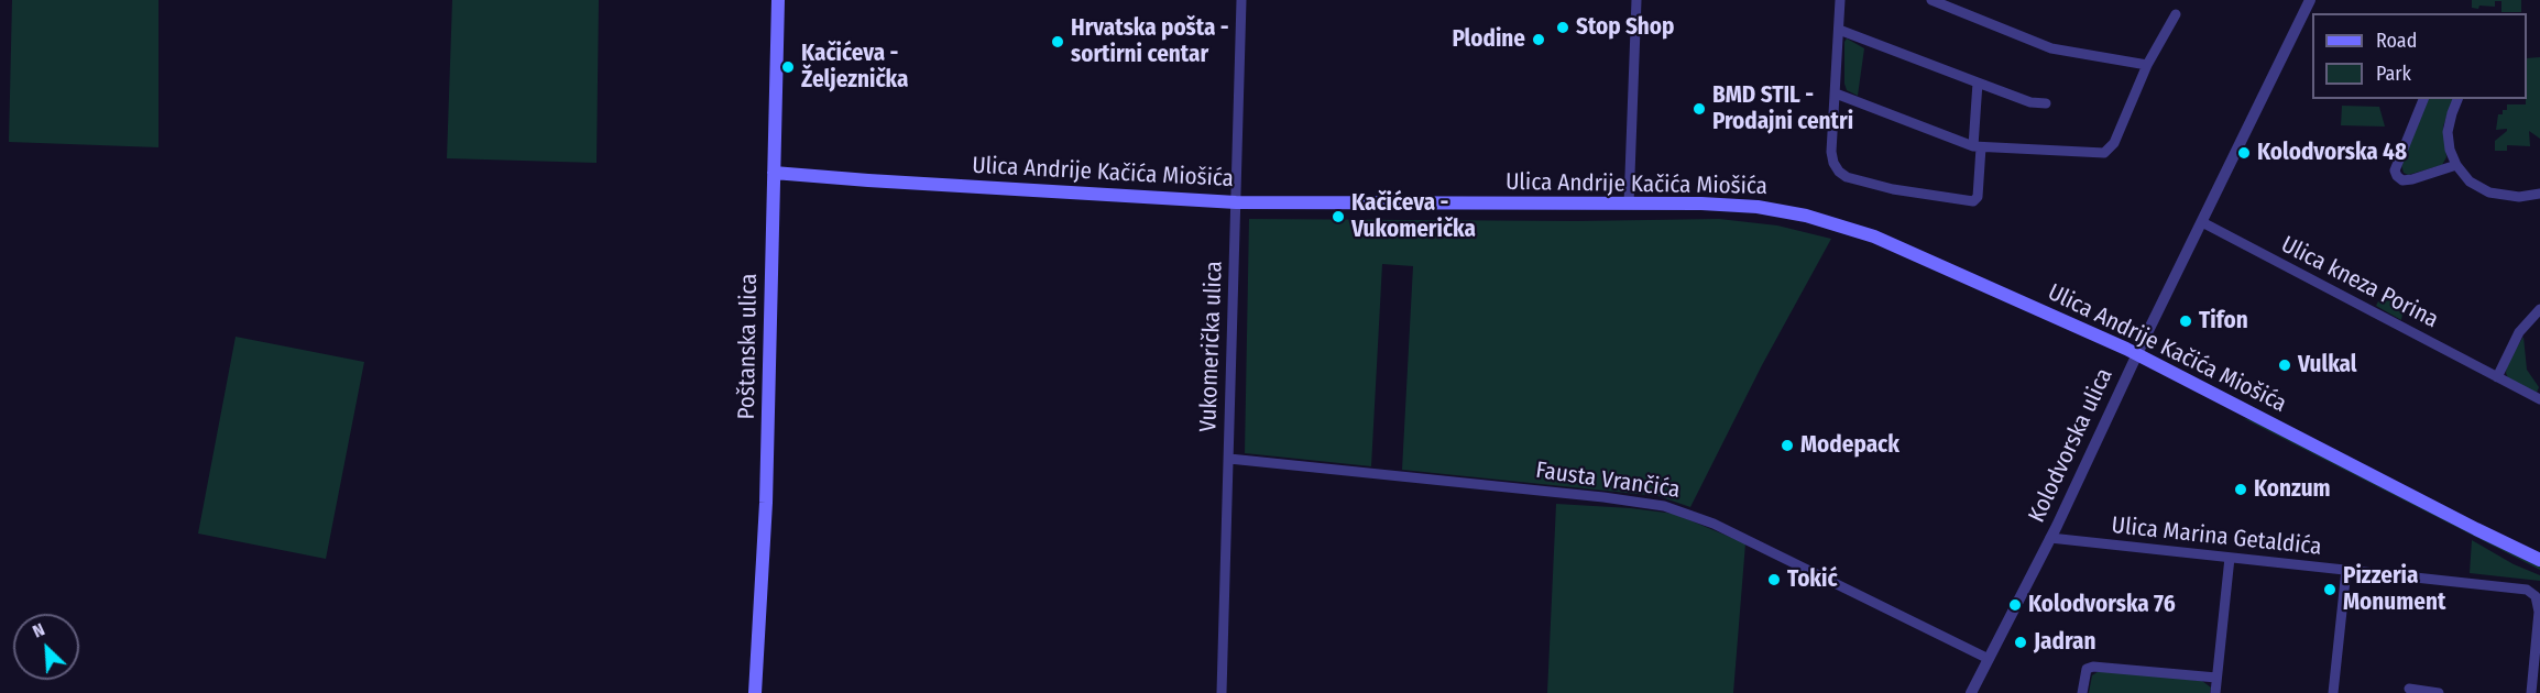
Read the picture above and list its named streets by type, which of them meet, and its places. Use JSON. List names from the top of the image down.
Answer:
{
  "streets": {
    "main road": ["Ulica Andrije Kačića Miošića", "Poštanska ulica"],
    "street": [
      "Ulica kneza Porina",
      "Vukomerička ulica",
      "Kolodvorska ulica",
      "Fausta Vrančića",
      "Ulica Marina Getaldića"
    ]
  },
  "crossings": [
    ["Ulica Andrije Kačića Miošića", "Poštanska ulica"],
    ["Ulica Andrije Kačića Miošića", "Vukomerička ulica"],
    ["Ulica Andrije Kačića Miošića", "Kolodvorska ulica"],
    ["Ulica kneza Porina", "Kolodvorska ulica"],
    ["Vukomerička ulica", "Fausta Vrančića"],
    ["Kolodvorska ulica", "Fausta Vrančića"],
    ["Kolodvorska ulica", "Ulica Marina Getaldića"]
  ],
  "places": [
    "Stop Shop",
    "Plodine",
    "Hrvatska pošta - sortirni centar",
    "Kačićeva - Željeznička",
    "BMD STIL - Prodajni centri",
    "Kolodvorska 48",
    "Kačićeva - Vukomerička",
    "Tifon",
    "Vulkal",
    "Modepack",
    "Konzum",
    "Tokić",
    "Pizzeria Monument",
    "Kolodvorska 76",
    "Jadran"
  ],
  "legend": ["Road", "Park"],
  "north": "top left"
}
